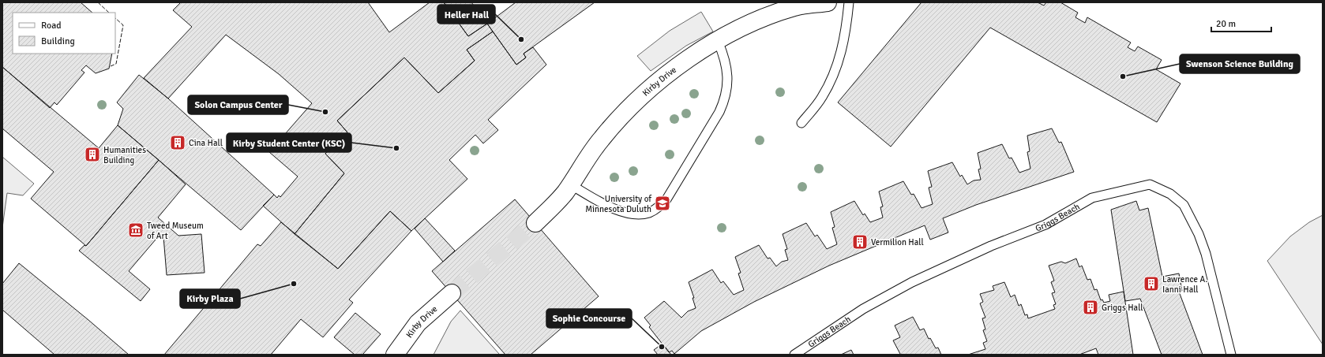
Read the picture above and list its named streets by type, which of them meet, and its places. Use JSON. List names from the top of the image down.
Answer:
{
  "streets": {
    "street": ["Kirby Drive"],
    "lane": ["Griggs Beach"]
  },
  "places": {
    "other": [
      "Heller Hall",
      "Swenson Science Building",
      "Solon Campus Center",
      "Kirby Student Center (KSC)",
      "Kirby Plaza",
      "Sophie Concourse"
    ],
    "building": [
      "Cina Hall",
      "Humanities Building",
      "Vermilion Hall",
      "Lawrence A. Ianni Hall",
      "Griggs Hall"
    ],
    "school or university": ["University of Minnesota Duluth"],
    "museum": ["Tweed Museum of Art"]
  },
  "legend": ["Road", "Building"],
  "scale_bar": "20 m"
}
